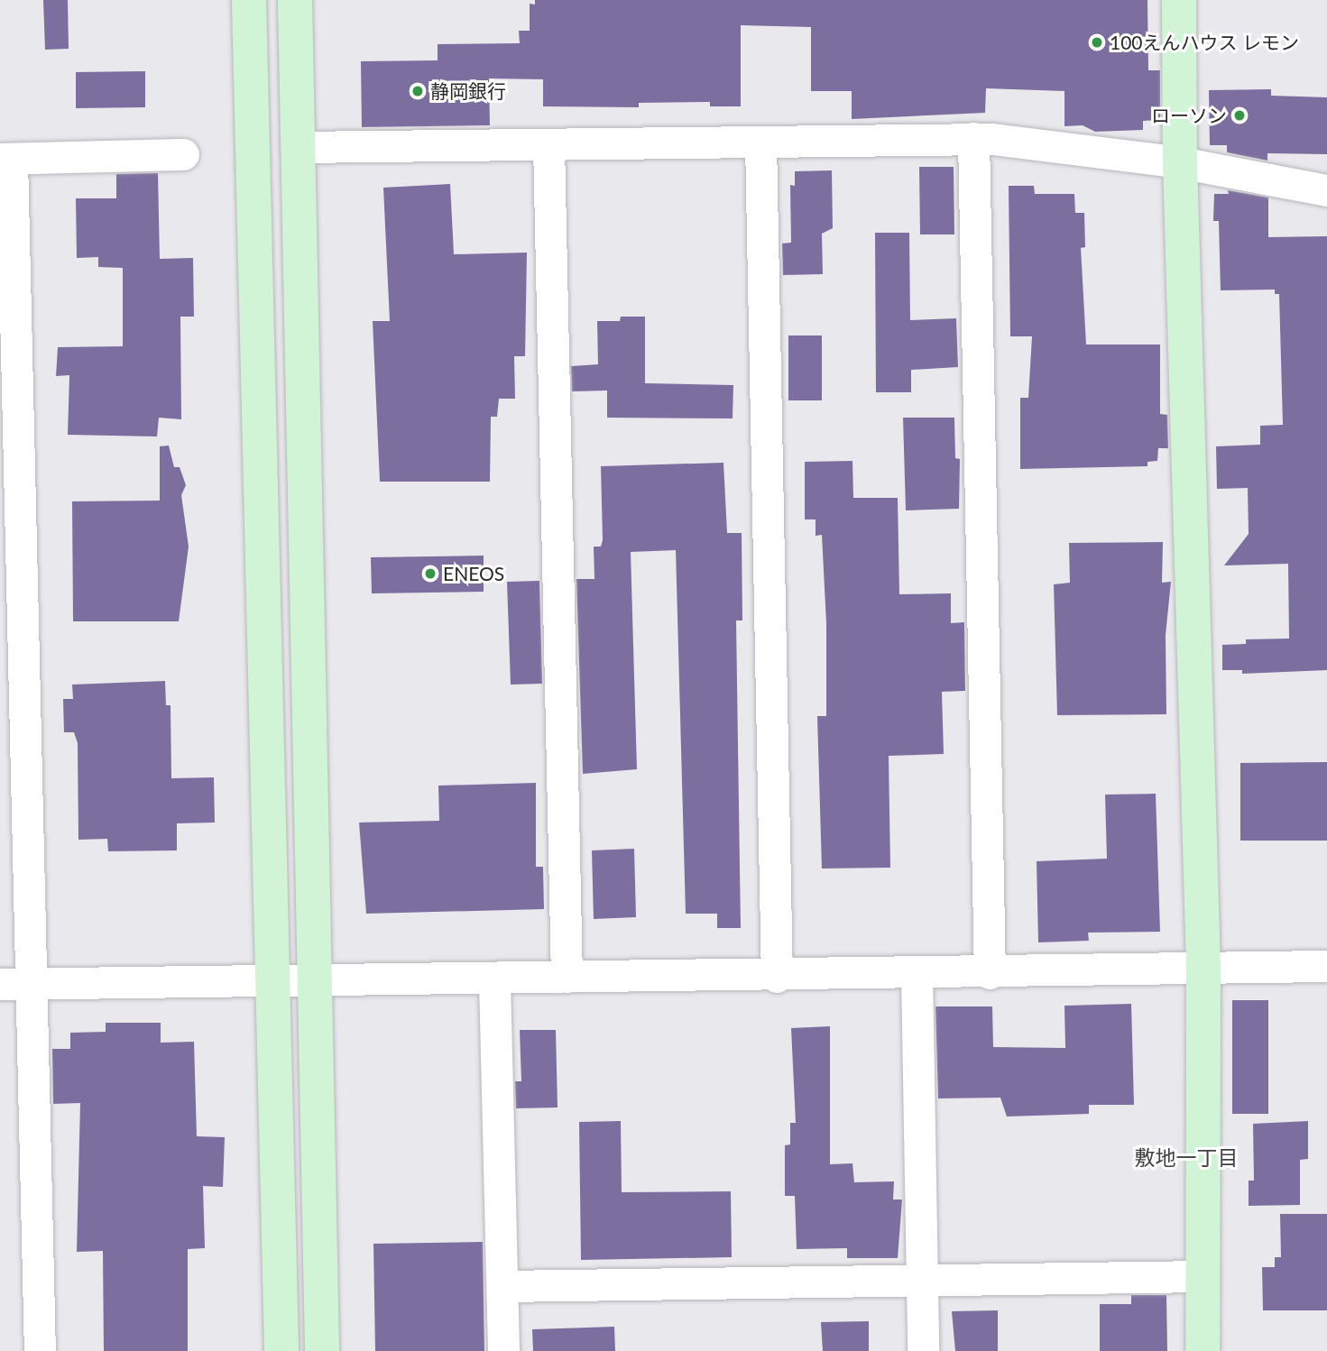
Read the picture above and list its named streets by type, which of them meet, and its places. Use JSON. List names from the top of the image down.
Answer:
{
  "districts": ["敷地一丁目"],
  "places": [
    "100えんハウス レモン",
    "静岡銀行",
    "ローソン",
    "ENEOS"
  ]
}
